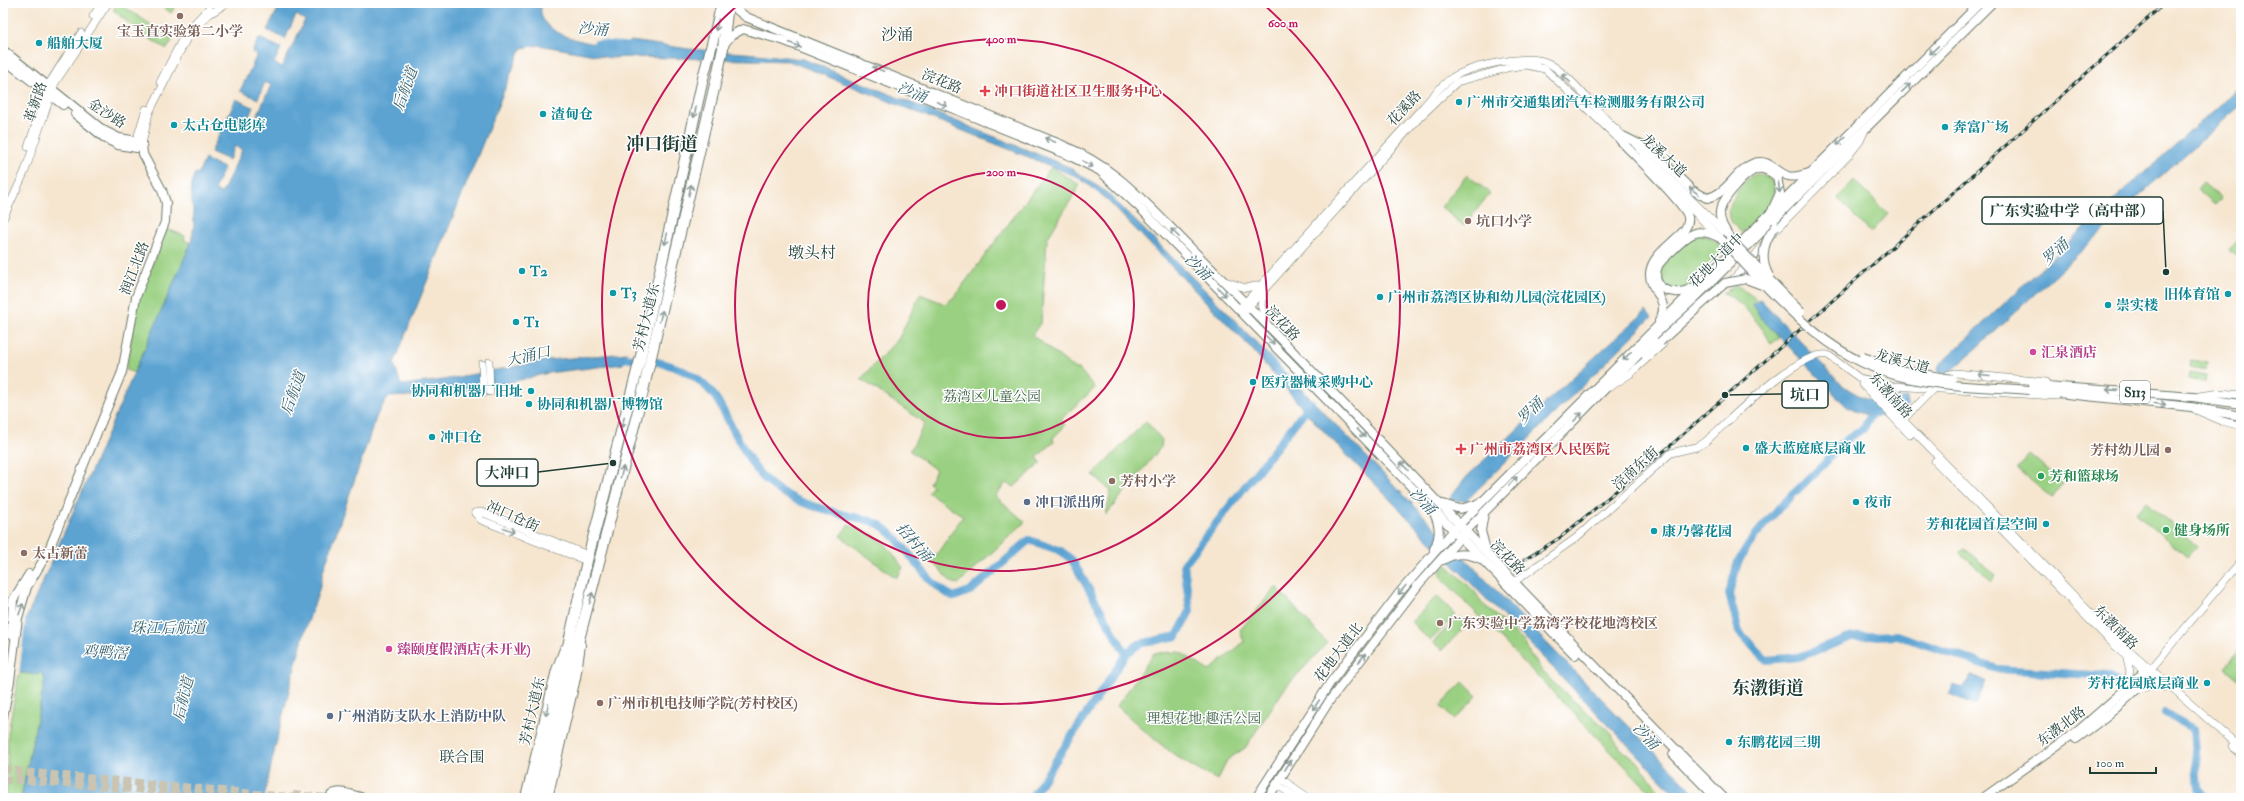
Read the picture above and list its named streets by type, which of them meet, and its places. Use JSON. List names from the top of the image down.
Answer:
{
  "streets": {
    "highway": ["芳村大道东"],
    "main road": [
      "浣花路",
      "金沙路",
      "龙溪大道",
      "花地大道中",
      "润江北路",
      "S113",
      "花地大道北",
      "东漖北路"
    ],
    "street": [
      "革新路",
      "花溪路",
      "东漖南路",
      "浣南东街",
      "冲口仓街"
    ]
  },
  "crossings": [
    ["浣花路", "花溪路"],
    ["浣花路", "花地大道中"],
    ["浣花路", "芳村大道东"],
    ["浣花路", "浣南东街"],
    ["浣花路", "花地大道北"],
    ["革新路", "金沙路"],
    ["花溪路", "龙溪大道"],
    ["金沙路", "润江北路"],
    ["花地大道中", "花地大道北"],
    ["芳村大道东", "冲口仓街"],
    ["东漖南路", "浣南东街"],
    ["东漖南路", "东漖北路"]
  ],
  "districts": [
    "沙涌",
    "冲口街道",
    "墩头村",
    "东漖街道",
    "联合围"
  ],
  "water": [
    "沙涌",
    "后航道",
    "罗涌",
    "大涌口",
    "招村涌",
    "珠江后航道",
    "鸡鸭滘"
  ],
  "parks": ["荔湾区儿童公园", "理想花地·趣活公园"],
  "places": {
    "other": [
      "宝玉直实验第二小学",
      "船舶大厦",
      "广州市交通集团汽车检测服务有限公司",
      "渣甸仓",
      "太古仓电影库",
      "奔富广场",
      "坑口小学",
      "T2",
      "广东实验中学（高中部）",
      "T3",
      "旧体育馆",
      "广州市荔湾区协和幼儿园(浣花园区)",
      "崇实楼",
      "T1",
      "汇泉酒店",
      "医疗器械采购中心",
      "协同和机器厂旧址",
      "坑口",
      "协同和机器厂博物馆",
      "冲口仓",
      "盛大蓝庭底层商业",
      "芳村幼儿园",
      "大冲口",
      "芳和篮球场",
      "芳村小学",
      "冲口派出所",
      "夜市",
      "芳和花园首层空间",
      "健身场所",
      "康乃馨花园",
      "太古新蕾",
      "广东实验中学荔湾学校花地湾校区",
      "臻颐度假酒店(未开业)",
      "芳村花园底层商业",
      "广州市机电技师学院(芳村校区)",
      "广州消防支队水上消防中队",
      "东鹏花园三期"
    ],
    "health": ["冲口街道社区卫生服务中心", "广州市荔湾区人民医院"]
  },
  "scale_bar": "100 m",
  "rings": ["600 m", "400 m", "200 m"]
}
